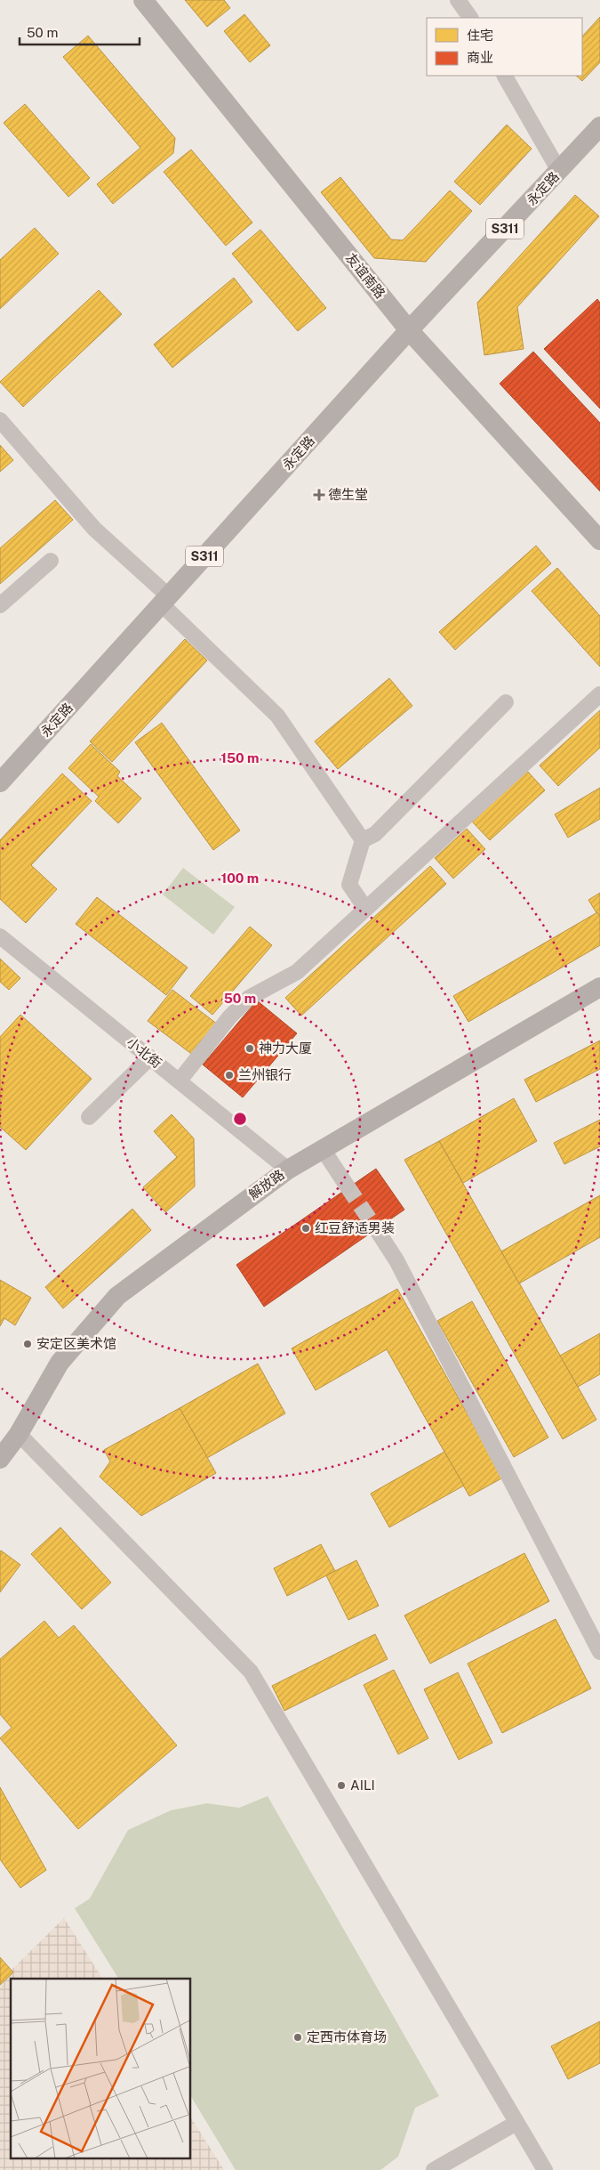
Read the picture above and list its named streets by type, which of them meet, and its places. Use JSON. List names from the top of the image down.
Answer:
{
  "streets": {
    "main road": [
      "永定路",
      "S311",
      "友谊南路",
      "解放路"
    ],
    "street": ["小北街"]
  },
  "crossings": [
    ["永定路", "友谊南路"],
    ["小北街", "解放路"]
  ],
  "places": {
    "health": ["德生堂"],
    "other": [
      "神力大厦",
      "兰州银行",
      "红豆舒适男装",
      "安定区美术馆",
      "AILI",
      "定西市体育场"
    ]
  },
  "legend": ["住宅", "商业"],
  "scale_bar": "50 m",
  "rings": ["150 m", "100 m", "50 m"]
}
